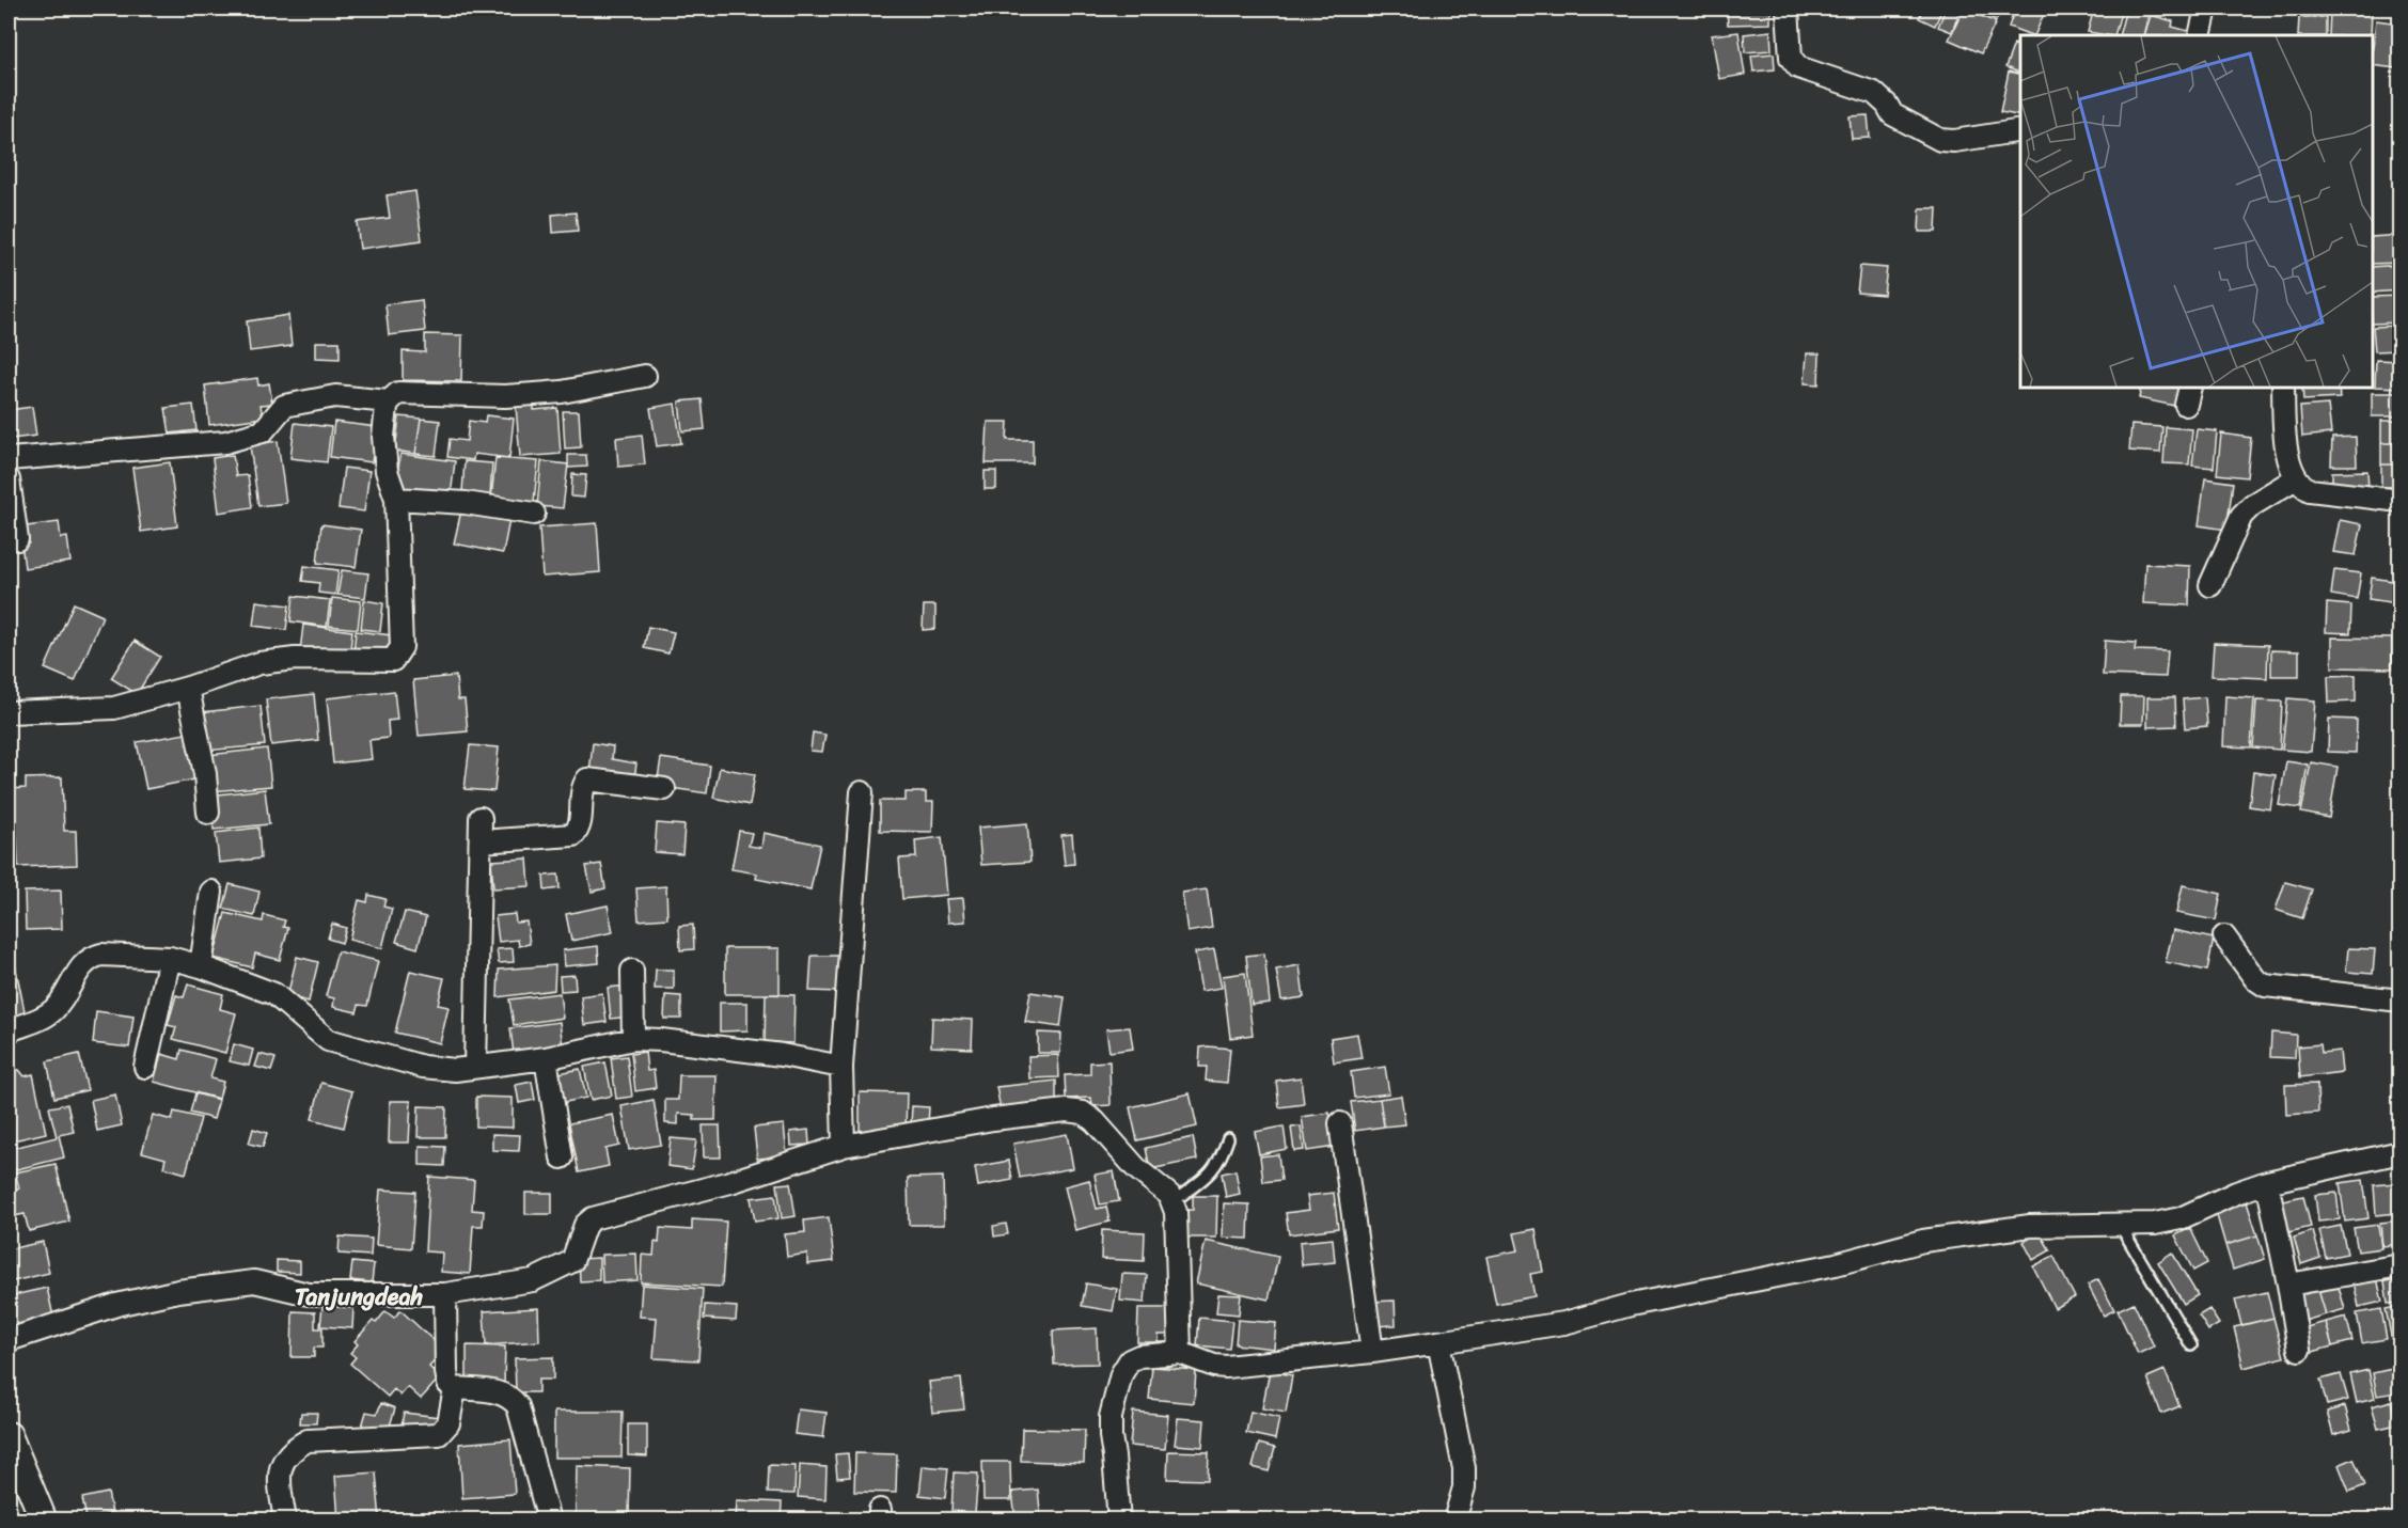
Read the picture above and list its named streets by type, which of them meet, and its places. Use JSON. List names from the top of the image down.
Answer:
{
  "districts": ["Tanjungdeah"]
}
